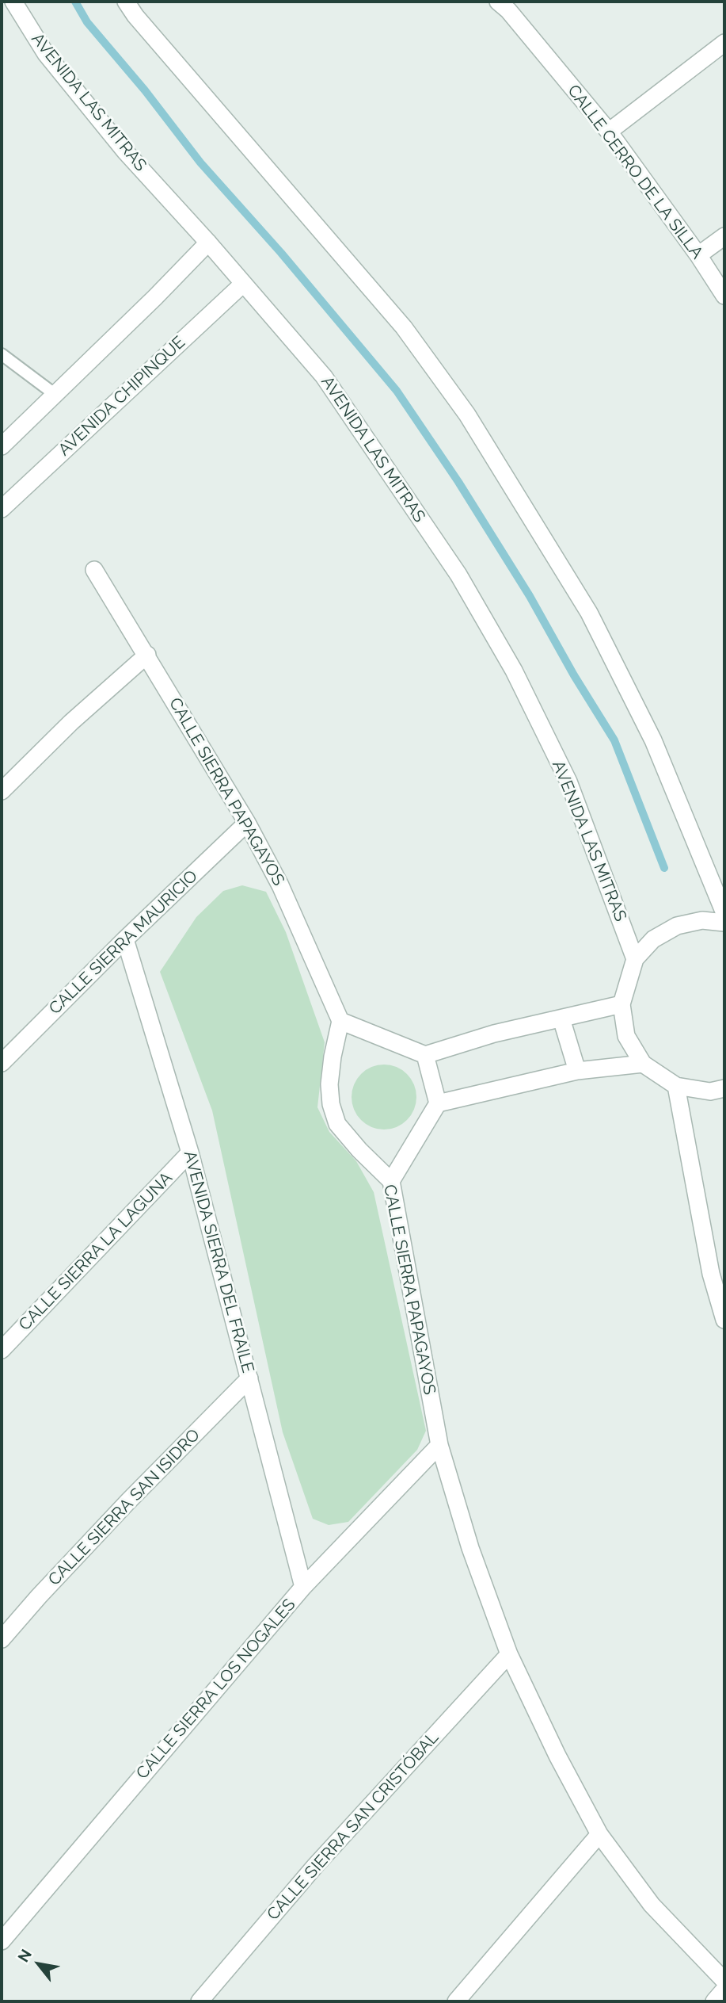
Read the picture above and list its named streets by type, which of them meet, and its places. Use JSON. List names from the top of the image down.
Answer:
{
  "streets": {
    "street": [
      "AVENIDA LAS MITRAS",
      "CALLE CERRO DE LA SILLA",
      "AVENIDA CHIPINQUE",
      "CALLE SIERRA PAPAGAYOS",
      "CALLE SIERRA MAURICIO",
      "CALLE SIERRA LA LAGUNA",
      "AVENIDA SIERRA DEL FRAILE",
      "CALLE SIERRA SAN ISIDRO",
      "CALLE SIERRA LOS NOGALES",
      "CALLE SIERRA SAN CRISTÓBAL"
    ]
  },
  "crossings": [
    ["AVENIDA LAS MITRAS", "AVENIDA CHIPINQUE"],
    ["CALLE SIERRA PAPAGAYOS", "CALLE SIERRA MAURICIO"],
    ["CALLE SIERRA PAPAGAYOS", "CALLE SIERRA LOS NOGALES"],
    ["CALLE SIERRA PAPAGAYOS", "CALLE SIERRA SAN CRISTÓBAL"],
    ["CALLE SIERRA MAURICIO", "AVENIDA SIERRA DEL FRAILE"],
    ["CALLE SIERRA LA LAGUNA", "AVENIDA SIERRA DEL FRAILE"],
    ["AVENIDA SIERRA DEL FRAILE", "CALLE SIERRA SAN ISIDRO"],
    ["AVENIDA SIERRA DEL FRAILE", "CALLE SIERRA LOS NOGALES"]
  ],
  "north": "top left"
}
